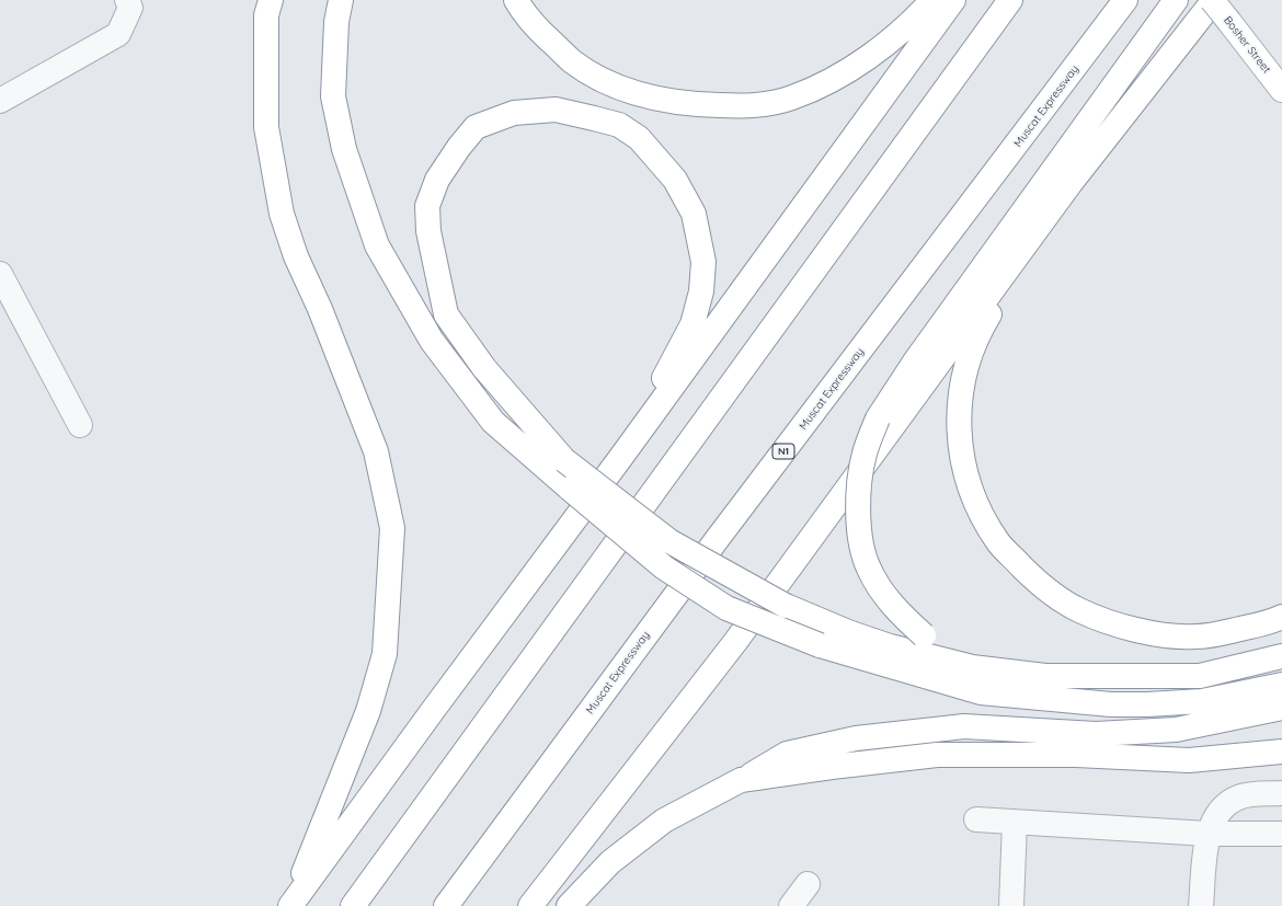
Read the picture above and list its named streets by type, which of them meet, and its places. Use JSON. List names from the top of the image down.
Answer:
{
  "streets": {
    "main road": ["Bosher Street", "Muscat Expressway", "N1"]
  }
}
